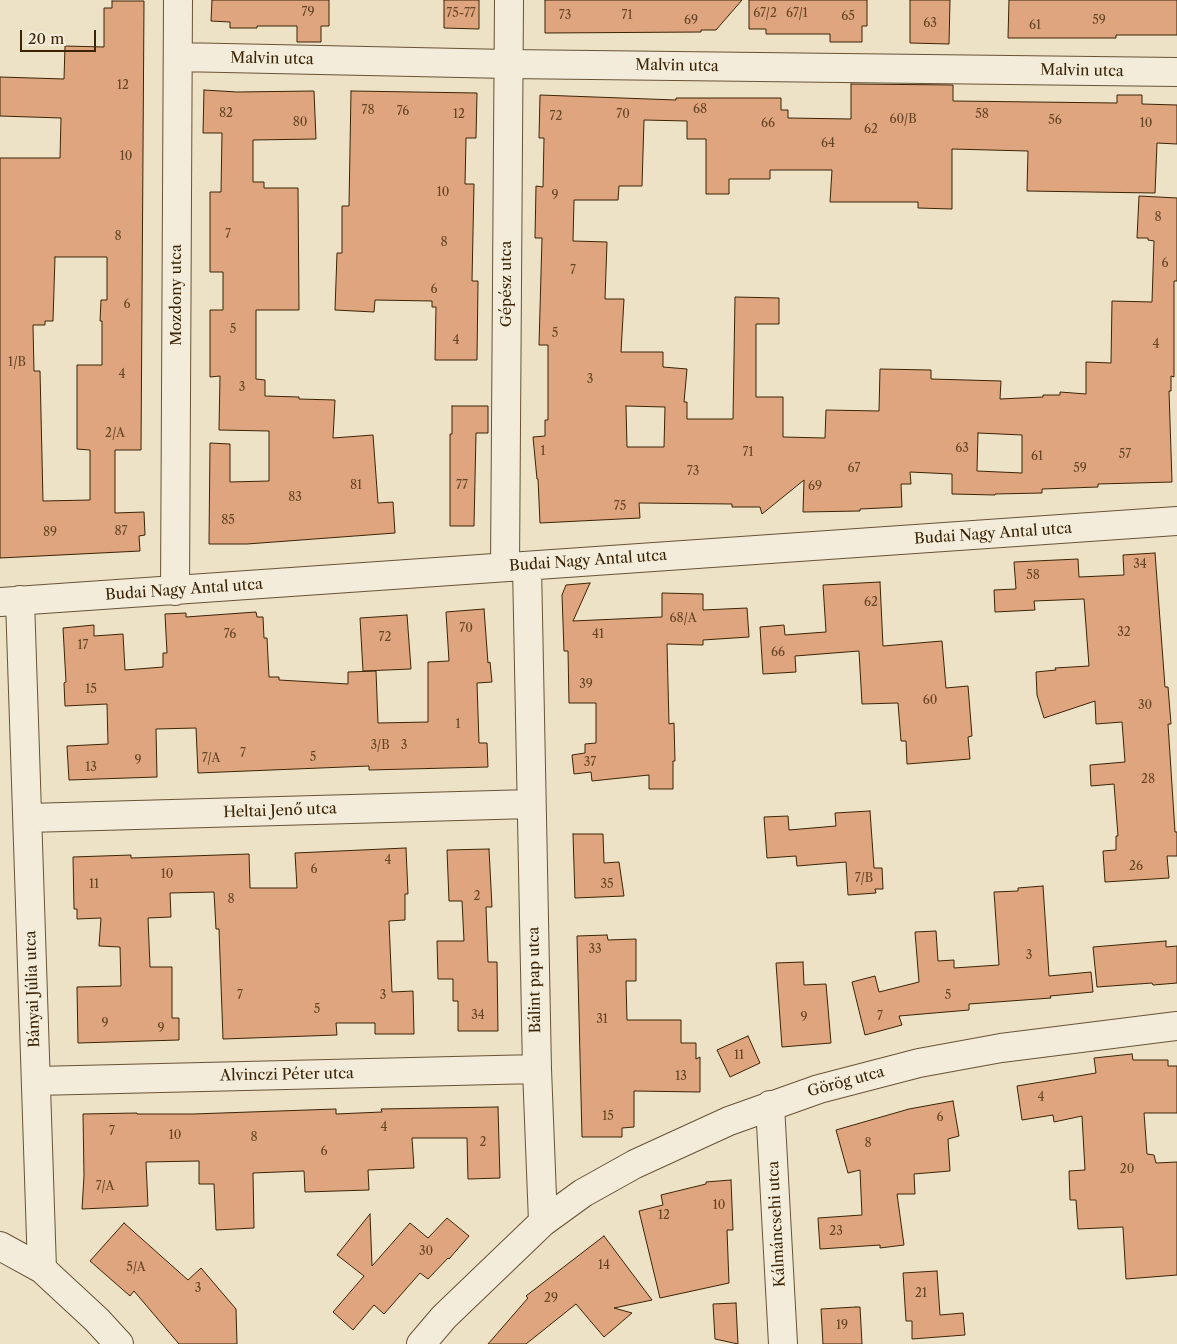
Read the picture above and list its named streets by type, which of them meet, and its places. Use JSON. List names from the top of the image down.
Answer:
{
  "streets": {
    "street": [
      "Malvin utca",
      "Gépész utca",
      "Mozdony utca",
      "Budai Nagy Antal utca",
      "Heltai Jenő utca",
      "Bálint pap utca",
      "Bányai Júlia utca",
      "Alvinczi Péter utca",
      "Görög utca",
      "Kálmáncsehi utca"
    ]
  },
  "crossings": [
    ["Malvin utca", "Gépész utca"],
    ["Malvin utca", "Mozdony utca"],
    ["Gépész utca", "Budai Nagy Antal utca"],
    ["Gépész utca", "Bálint pap utca"],
    ["Mozdony utca", "Budai Nagy Antal utca"],
    ["Budai Nagy Antal utca", "Bálint pap utca"],
    ["Budai Nagy Antal utca", "Bányai Júlia utca"],
    ["Heltai Jenő utca", "Bálint pap utca"],
    ["Heltai Jenő utca", "Bányai Júlia utca"],
    ["Bálint pap utca", "Alvinczi Péter utca"],
    ["Bálint pap utca", "Görög utca"],
    ["Bányai Júlia utca", "Alvinczi Péter utca"],
    ["Görög utca", "Kálmáncsehi utca"]
  ],
  "house_numbers": [
    "79",
    "75-77",
    "67/2",
    "67/1",
    "73",
    "71",
    "65",
    "69",
    "59",
    "63",
    "61",
    "12",
    "68",
    "78",
    "76",
    "82",
    "12",
    "70",
    "58",
    "72",
    "60/B",
    "56",
    "80",
    "66",
    "10",
    "62",
    "64",
    "10",
    "10",
    "9",
    "8",
    "7",
    "8",
    "8",
    "6",
    "7",
    "6",
    "6",
    "5",
    "5",
    "4",
    "4",
    "1/B",
    "4",
    "3",
    "3",
    "2/A",
    "63",
    "1",
    "71",
    "57",
    "61",
    "67",
    "59",
    "73",
    "81",
    "77",
    "69",
    "83",
    "75",
    "85",
    "87",
    "89",
    "34",
    "58",
    "62",
    "68/A",
    "70",
    "32",
    "76",
    "41",
    "72",
    "17",
    "66",
    "39",
    "15",
    "60",
    "30",
    "1",
    "3/B",
    "3",
    "7",
    "5",
    "7/A",
    "9",
    "37",
    "13",
    "28",
    "4",
    "26",
    "6",
    "10",
    "7/B",
    "11",
    "35",
    "2",
    "8",
    "33",
    "3",
    "7",
    "3",
    "5",
    "5",
    "34",
    "7",
    "9",
    "31",
    "9",
    "9",
    "11",
    "13",
    "4",
    "15",
    "6",
    "4",
    "7",
    "10",
    "8",
    "2",
    "8",
    "6",
    "20",
    "7/A",
    "10",
    "12",
    "23",
    "30",
    "14",
    "5/A",
    "3",
    "21",
    "29",
    "19"
  ],
  "scale_bar": "20 m"
}
